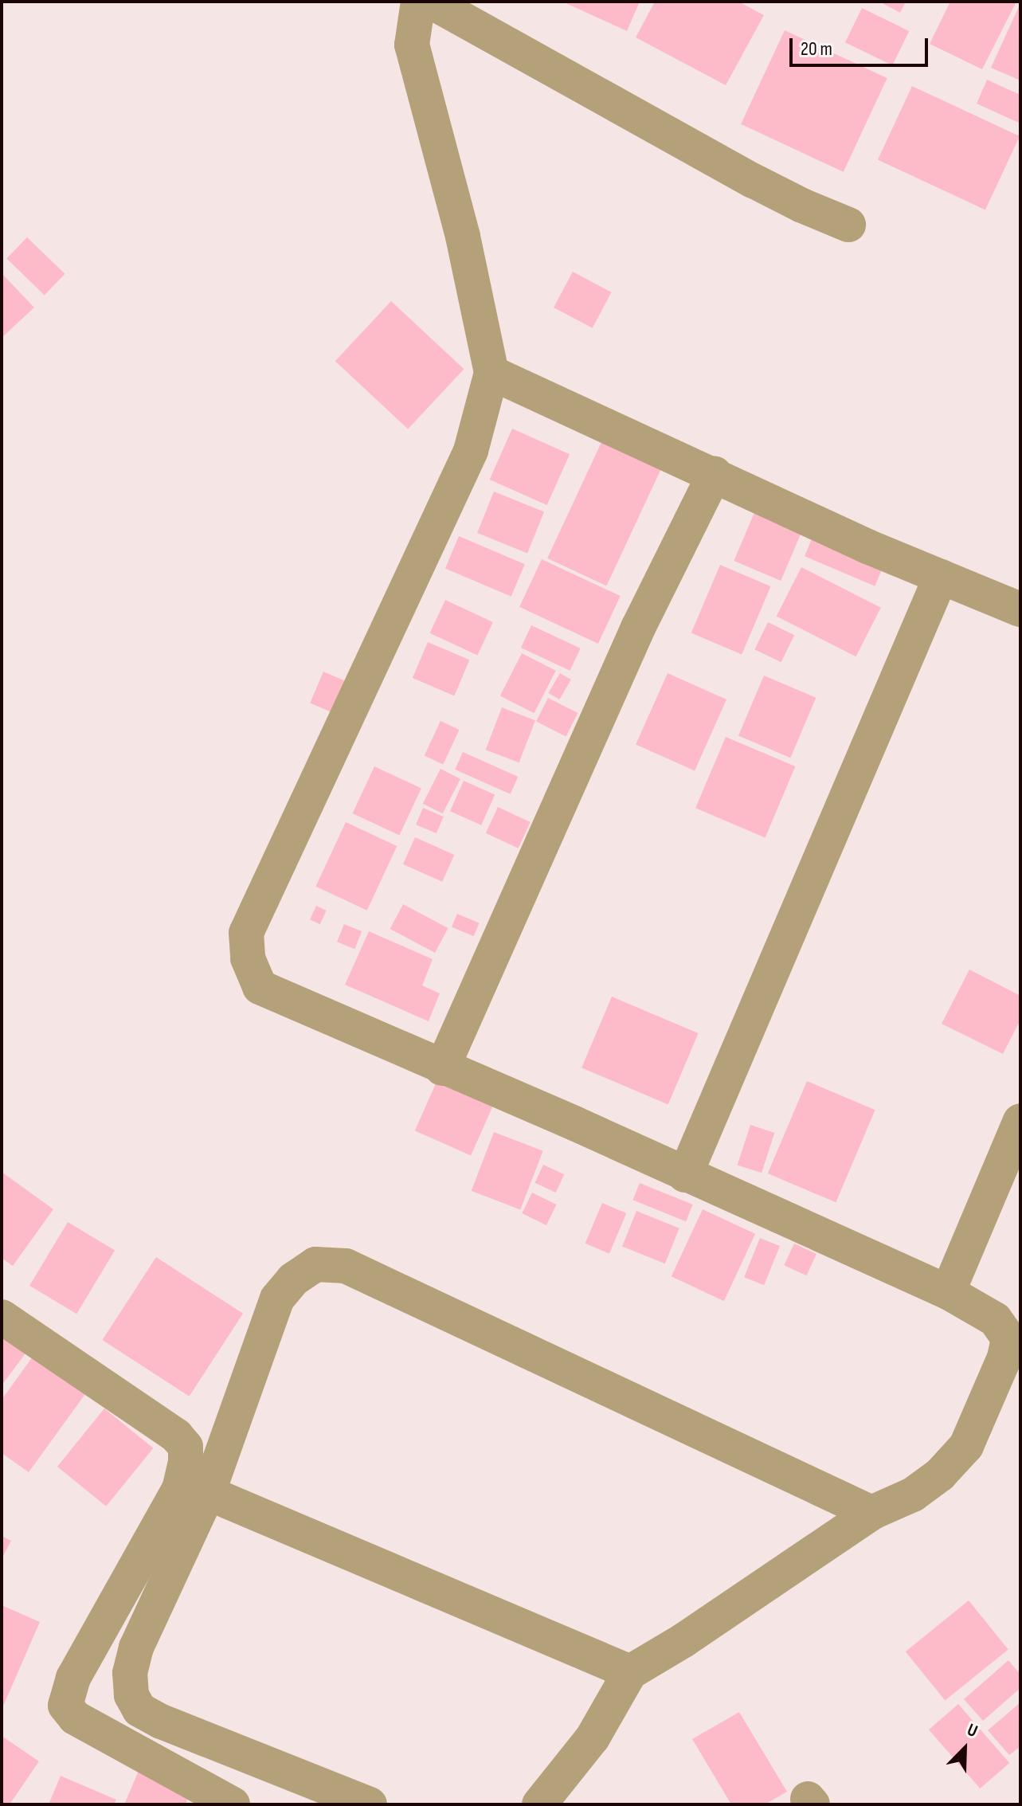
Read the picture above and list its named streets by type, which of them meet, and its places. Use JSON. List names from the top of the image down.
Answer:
{
  "scale_bar": "20 m",
  "north": "top right"
}
